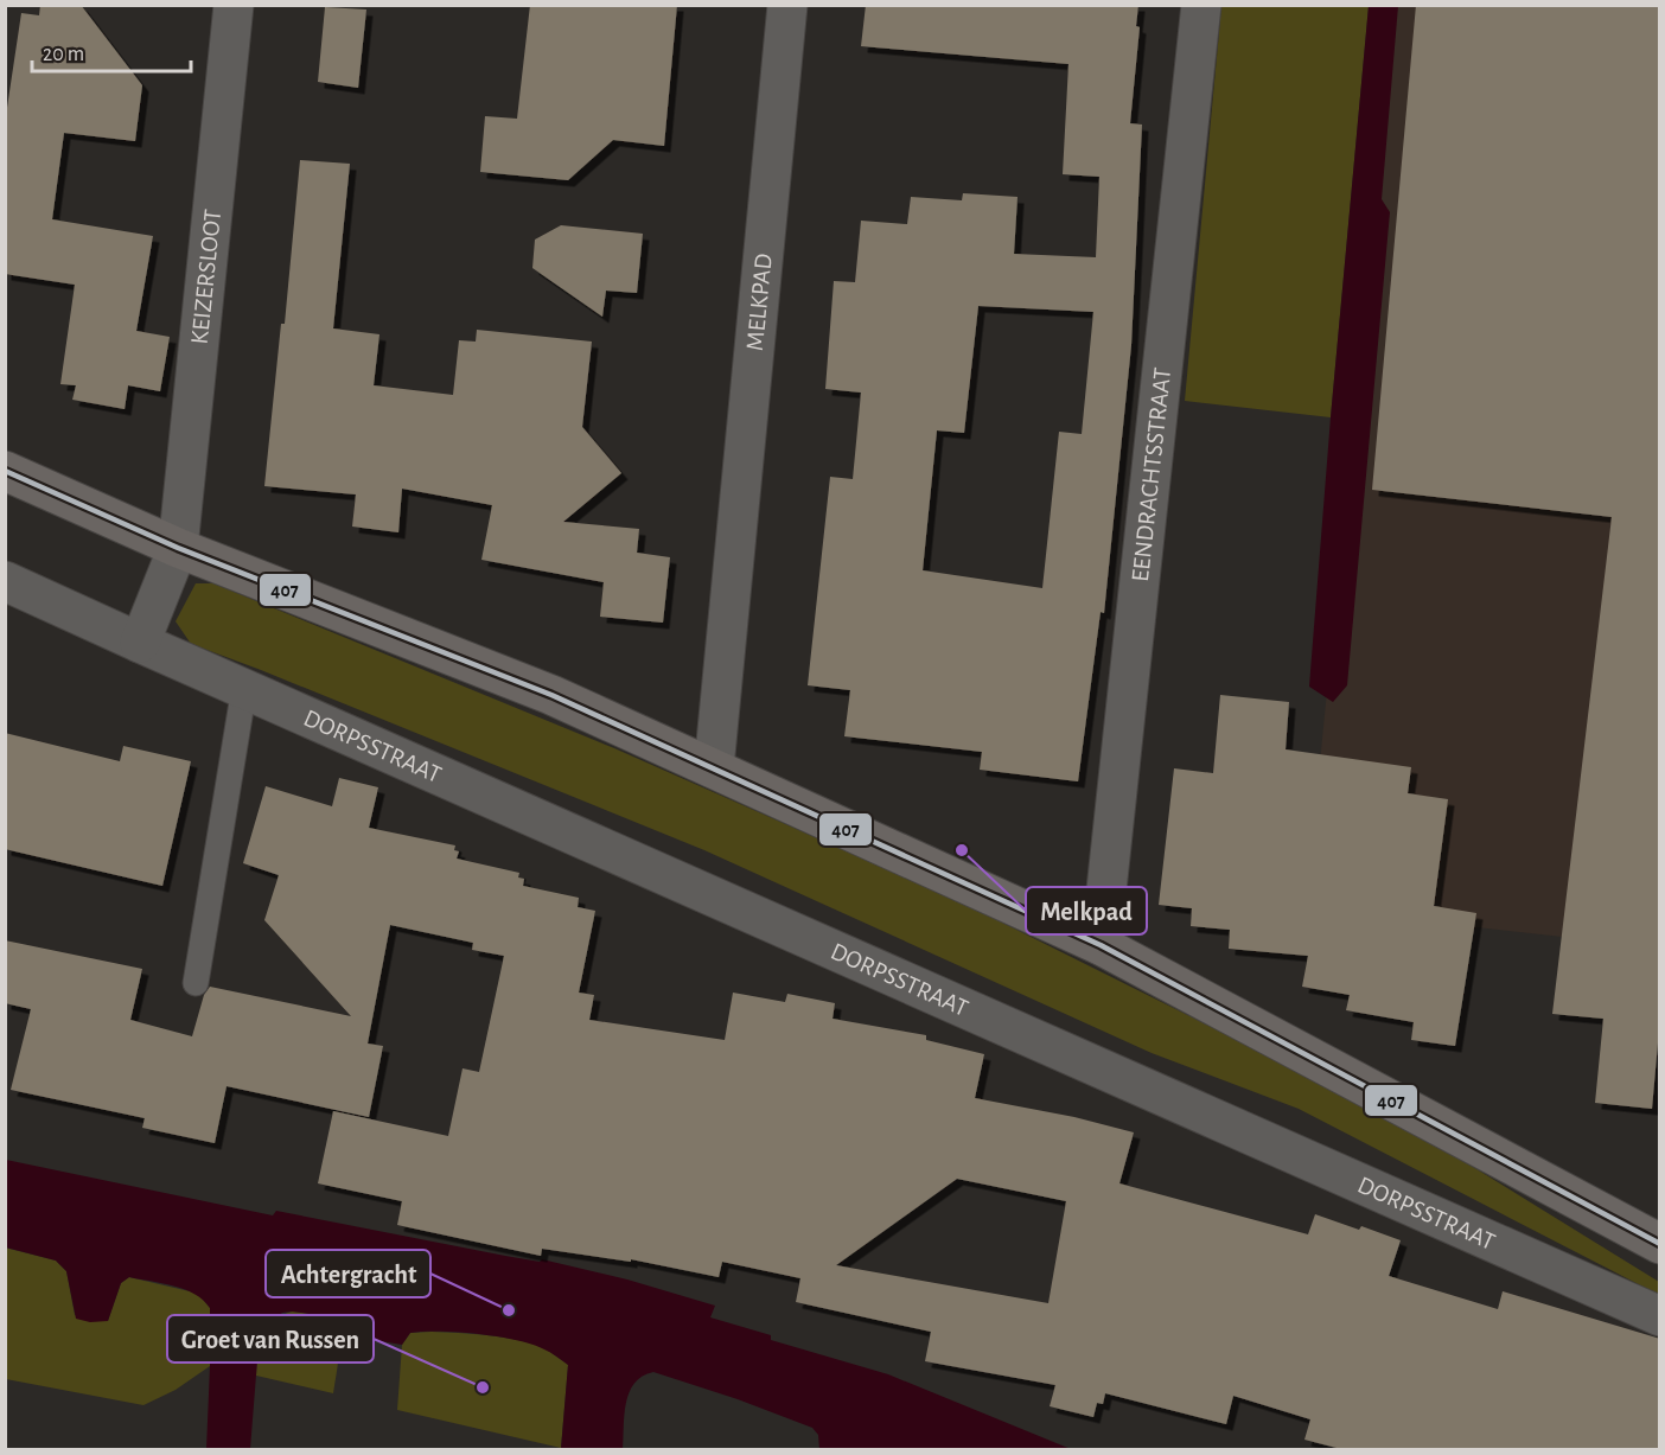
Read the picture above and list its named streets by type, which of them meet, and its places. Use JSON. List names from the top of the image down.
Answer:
{
  "streets": {
    "street": [
      "KEIZERSLOOT",
      "MELKPAD",
      "EENDRACHTSSTRAAT",
      "DORPSSTRAAT"
    ]
  },
  "places": ["Melkpad", "Achtergracht", "Groet van Russen"],
  "lines": ["transit line 407"],
  "scale_bar": "20 m"
}
